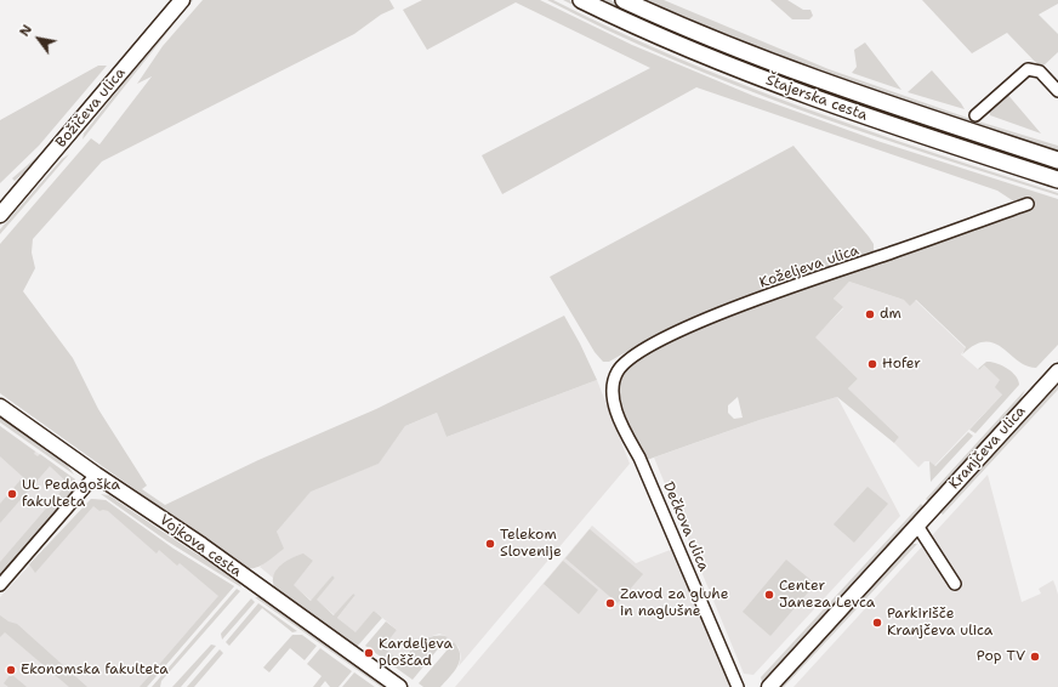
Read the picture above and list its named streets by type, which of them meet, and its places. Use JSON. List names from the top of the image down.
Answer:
{
  "streets": {
    "main road": ["Štajerska cesta"],
    "street": [
      "Božičeva ulica",
      "Koželjeva ulica",
      "Kranjčeva ulica",
      "Dečkova ulica",
      "Vojkova cesta"
    ]
  },
  "crossings": [
    ["Koželjeva ulica", "Dečkova ulica"]
  ],
  "places": [
    "dm",
    "Hofer",
    "UL Pedagoška fakulteta",
    "Telekom Slovenije",
    "Center Janeza Levca",
    "Zavod za gluhe in naglušne",
    "Parkirišče Kranjčeva ulica",
    "Kardeljeva ploščad",
    "Pop TV",
    "Ekonomska fakulteta"
  ],
  "north": "top left"
}
